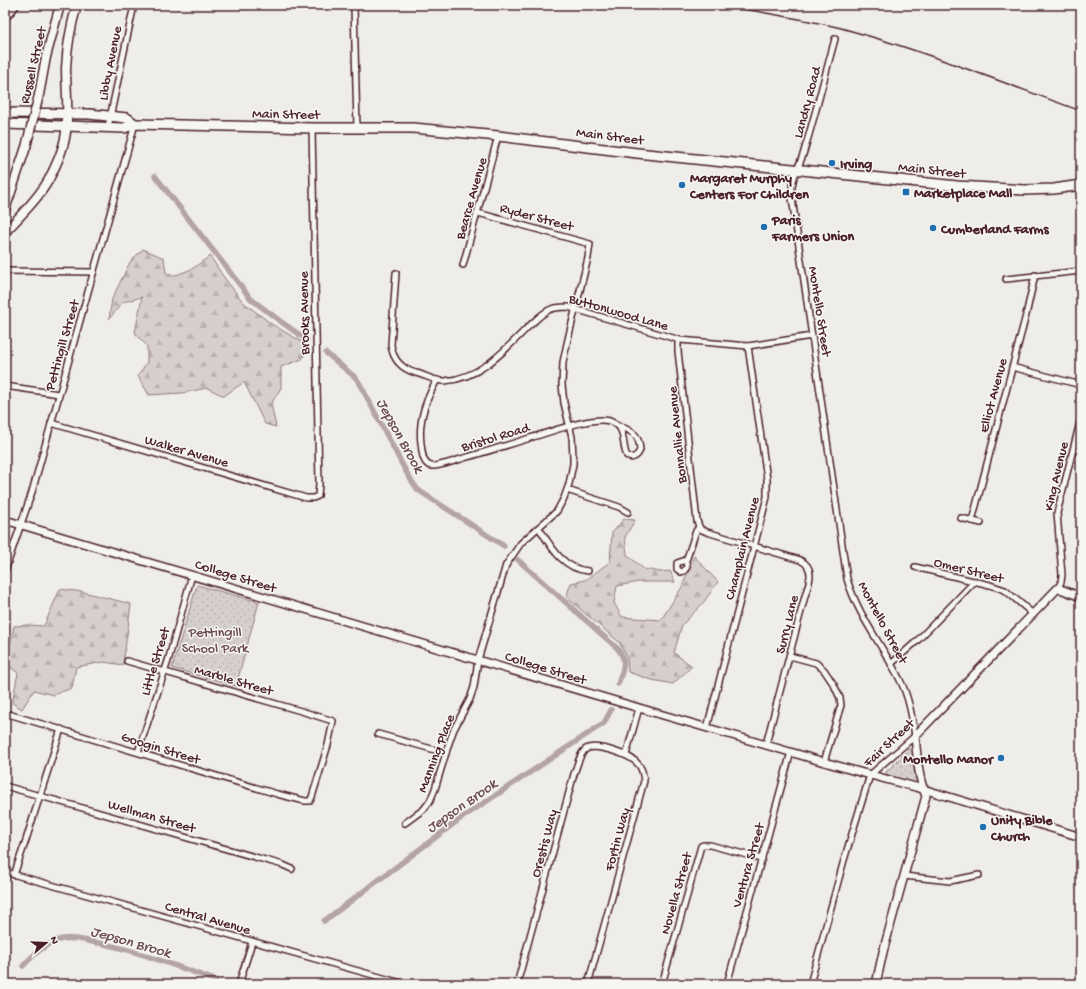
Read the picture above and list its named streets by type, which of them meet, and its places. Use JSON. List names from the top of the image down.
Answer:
{
  "streets": {
    "highway": ["Main Street"],
    "main road": ["Russell Street"],
    "street": [
      "Libby Avenue",
      "Landry Road",
      "Bearce Avenue",
      "Ryder Street",
      "Buttonwood Lane",
      "Montello Street",
      "Brooks Avenue",
      "Pettingill Street",
      "Elliot Avenue",
      "Bonnallie Avenue",
      "Bristol Road",
      "Walker Avenue",
      "King Avenue",
      "Champlain Avenue",
      "Omer Street",
      "College Street",
      "Surry Lane",
      "Little Street",
      "Marble Street",
      "Fair Street",
      "Googin Street",
      "Manning Place",
      "Wellman Street",
      "Fortin Way",
      "Orestis Way",
      "Ventura Street",
      "Novella Street",
      "Central Avenue"
    ]
  },
  "crossings": [
    ["Libby Avenue", "Main Street"],
    ["Landry Road", "Main Street"],
    ["Landry Road", "Montello Street"],
    ["Main Street", "Bearce Avenue"],
    ["Main Street", "Montello Street"],
    ["Main Street", "Brooks Avenue"],
    ["Main Street", "Pettingill Street"],
    ["Bearce Avenue", "Ryder Street"],
    ["Ryder Street", "Manning Place"],
    ["Buttonwood Lane", "Montello Street"],
    ["Buttonwood Lane", "Bonnallie Avenue"],
    ["Buttonwood Lane", "Bristol Road"],
    ["Buttonwood Lane", "Champlain Avenue"],
    ["Buttonwood Lane", "Manning Place"],
    ["Montello Street", "College Street"],
    ["Montello Street", "Fair Street"],
    ["Brooks Avenue", "Walker Avenue"],
    ["Pettingill Street", "Walker Avenue"],
    ["Pettingill Street", "College Street"],
    ["Bristol Road", "Manning Place"],
    ["King Avenue", "Fair Street"],
    ["Champlain Avenue", "College Street"],
    ["Champlain Avenue", "Surry Lane"],
    ["Omer Street", "Fair Street"],
    ["College Street", "Surry Lane"],
    ["College Street", "Little Street"],
    ["College Street", "Fair Street"],
    ["College Street", "Manning Place"],
    ["College Street", "Ventura Street"],
    ["Little Street", "Marble Street"],
    ["Little Street", "Googin Street"],
    ["Marble Street", "Googin Street"],
    ["Fortin Way", "Orestis Way"],
    ["Ventura Street", "Novella Street"]
  ],
  "water": ["Jepson Brook"],
  "parks": ["Pettingill School Park"],
  "places": {
    "other": [
      "Irving",
      "Margaret Murphy Centers For Children",
      "Paris Farmers Union",
      "Cumberland Farms",
      "Montello Manor",
      "Unity Bible Church"
    ],
    "transit": ["Marketplace Mall"]
  },
  "north": "right"
}
